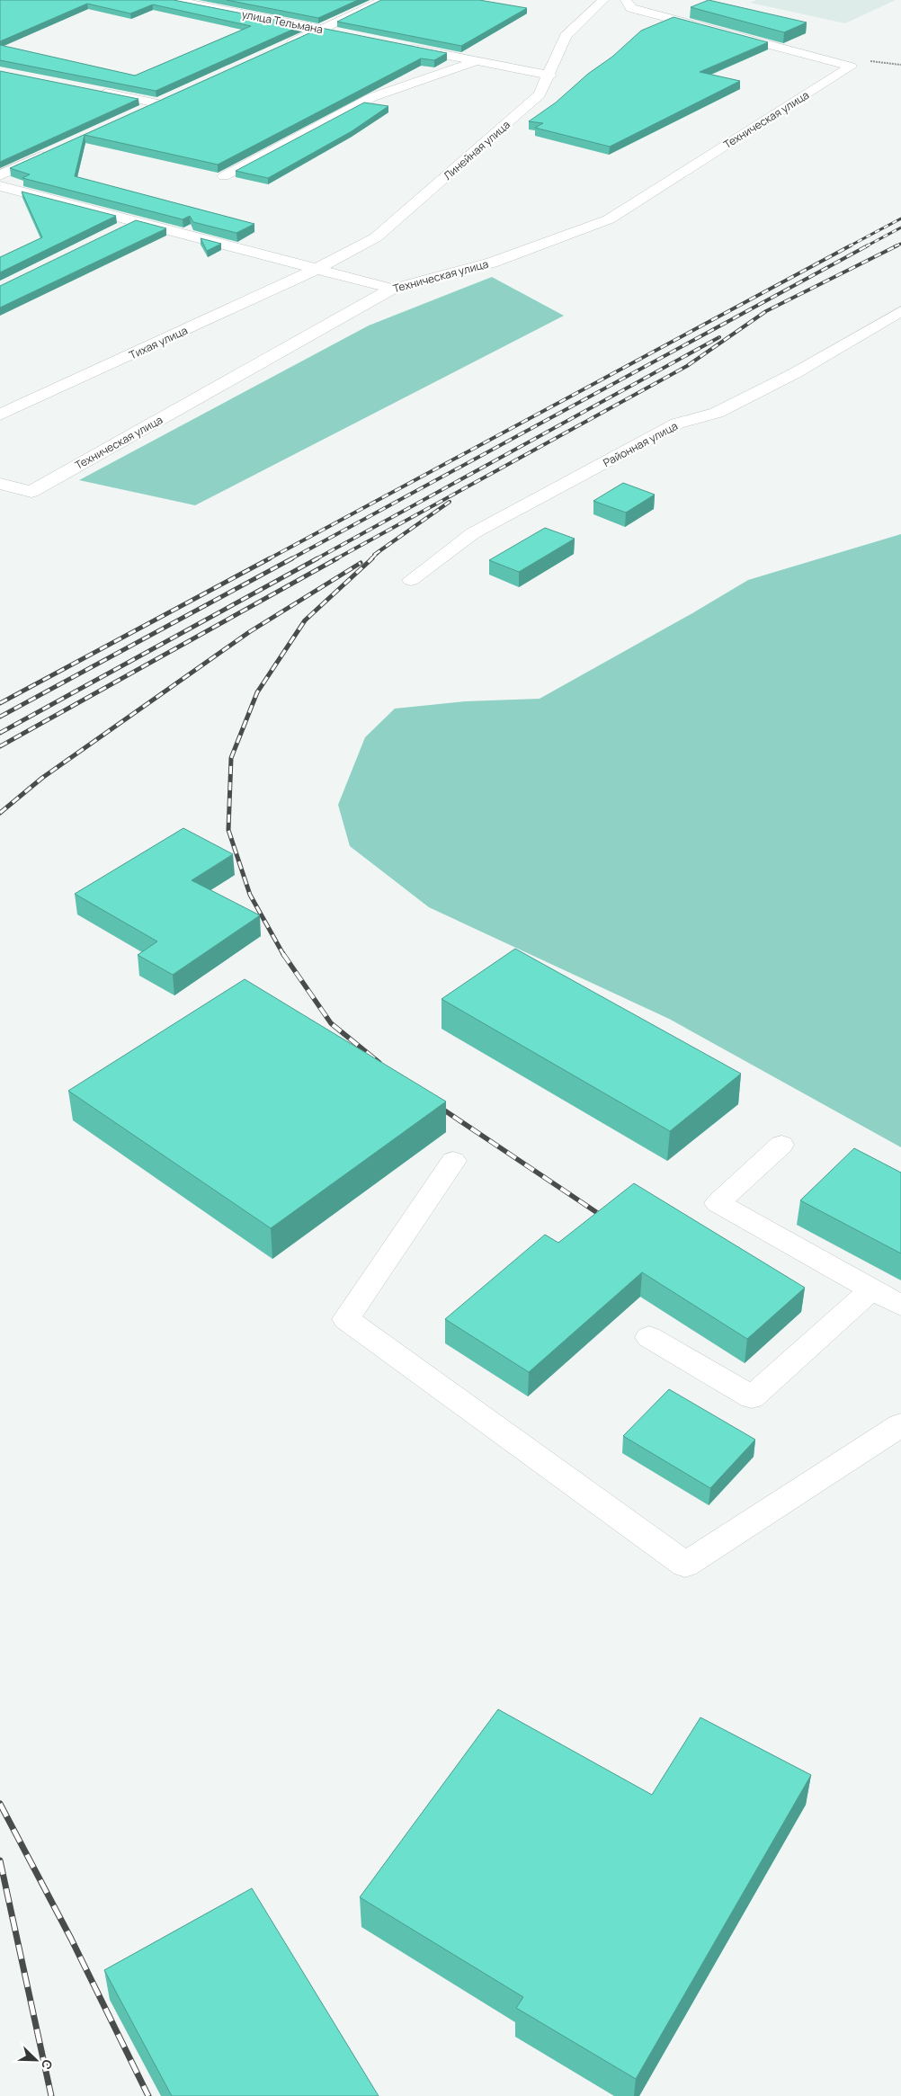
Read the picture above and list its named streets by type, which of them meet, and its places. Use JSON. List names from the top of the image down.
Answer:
{
  "streets": {
    "street": [
      "улица Тельмана",
      "Техническая улица",
      "Линейная улица",
      "Тихая улица",
      "Районная улица"
    ]
  },
  "crossings": [
    ["Линейная улица", "Тихая улица"]
  ],
  "north": "bottom right"
}
